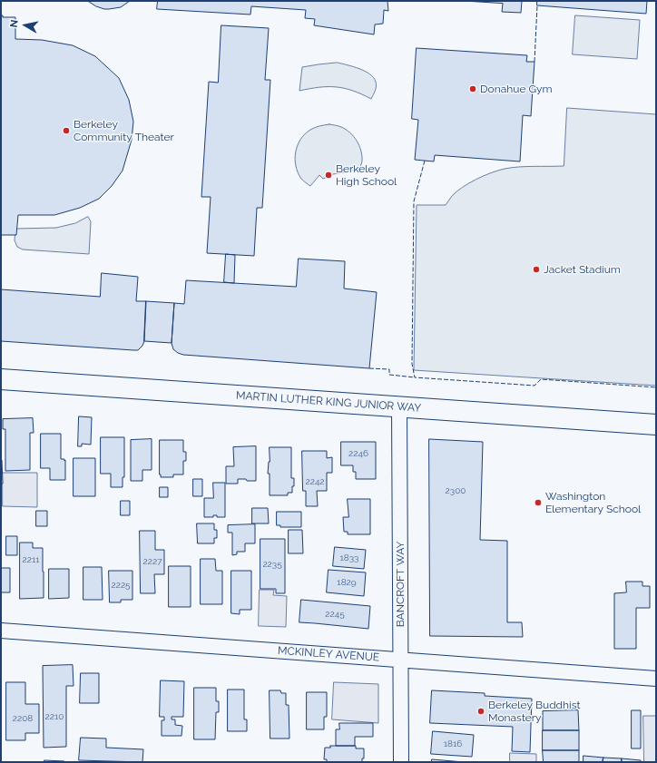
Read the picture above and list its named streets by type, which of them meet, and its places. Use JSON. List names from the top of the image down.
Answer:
{
  "streets": {
    "street": ["MARTIN LUTHER KING JUNIOR WAY", "BANCROFT WAY", "MCKINLEY AVENUE"]
  },
  "crossings": [
    ["MARTIN LUTHER KING JUNIOR WAY", "BANCROFT WAY"],
    ["BANCROFT WAY", "MCKINLEY AVENUE"]
  ],
  "places": [
    "Donahue Gym",
    "Berkeley Community Theater",
    "Berkeley High School",
    "Jacket Stadium",
    "Washington Elementary School",
    "Berkeley Buddhist Monastery"
  ],
  "house_numbers": [
    "2246",
    "2242",
    "2300",
    "1833",
    "2211",
    "2227",
    "2235",
    "1829",
    "2225",
    "2245",
    "2210",
    "2208",
    "1816"
  ],
  "north": "left"
}
